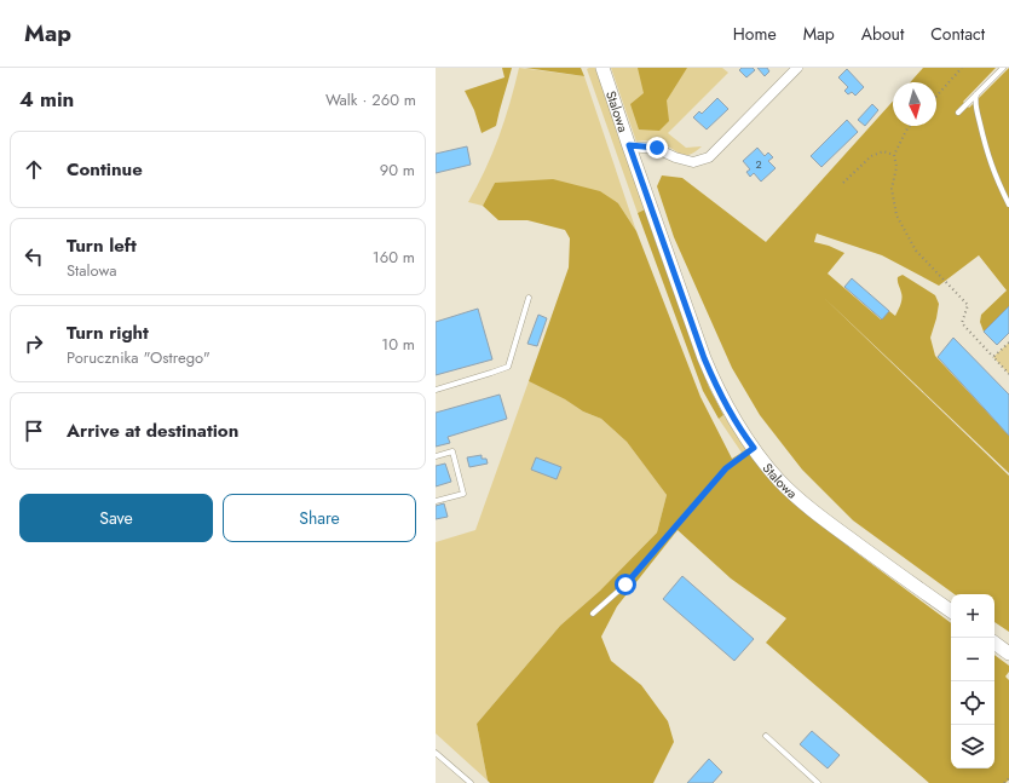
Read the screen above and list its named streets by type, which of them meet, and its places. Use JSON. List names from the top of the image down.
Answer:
{
  "streets": {
    "street": ["Stalowa"]
  },
  "house_numbers": ["2"],
  "north": "bottom",
  "page": {
    "header": "Map",
    "nav": [
      "Home",
      "Map",
      "About",
      "Contact"
    ],
    "heading": ["4 min", "Walk · 260 m"],
    "list": [
      ["Continue", "90 m"],
      ["Turn left", "Stalowa", "160 m"],
      ["Turn right", "Porucznika \"Ostrego\"", "10 m"],
      "Arrive at destination"
    ],
    "buttons": ["Save", "Share"],
    "map_buttons": ["+", "−"]
  }
}
